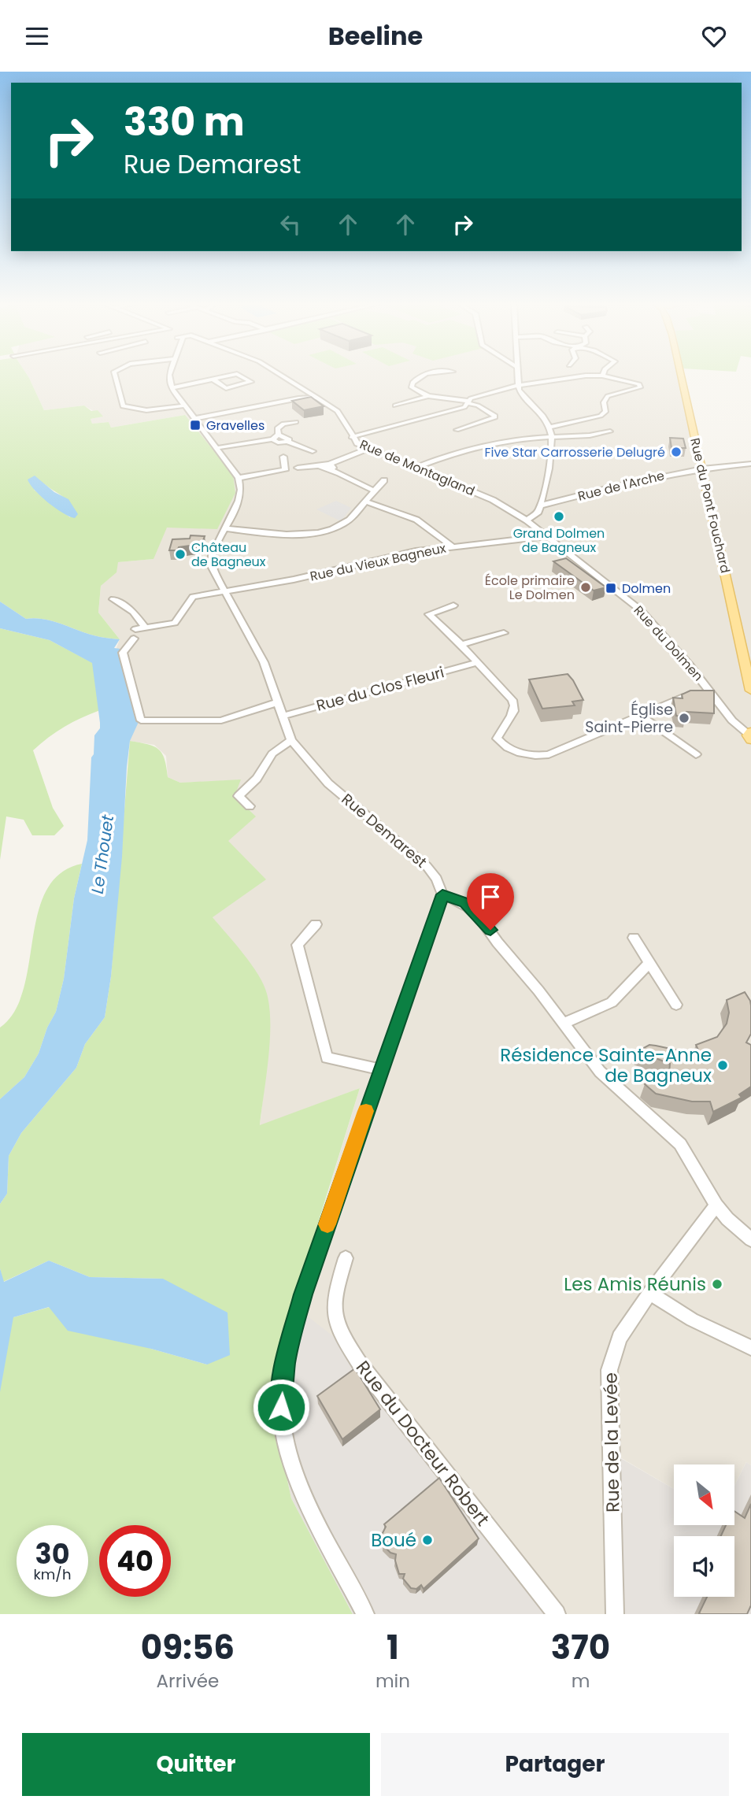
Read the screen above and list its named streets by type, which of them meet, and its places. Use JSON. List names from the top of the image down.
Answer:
{
  "streets": {
    "main road": ["Rue du Pont Fouchard"],
    "street": [
      "Rue de Montagland",
      "Rue de l'Arche",
      "Rue du Vieux Bagneux",
      "Rue du Dolmen",
      "Rue du Clos Fleuri",
      "Rue Demarest",
      "Rue de la Levée",
      "Rue du Docteur Robert"
    ]
  },
  "crossings": [
    ["Rue de Montagland", "Rue du Dolmen"],
    ["Rue de l'Arche", "Rue du Pont Fouchard"],
    ["Rue du Vieux Bagneux", "Rue du Dolmen"],
    ["Rue du Vieux Bagneux", "Rue Demarest"],
    ["Rue du Clos Fleuri", "Rue Demarest"]
  ],
  "water": ["Le Thouet"],
  "places": {
    "transit": ["Gravelles", "Dolmen"],
    "other": [
      "Five Star Carrosserie Delugré",
      "Grand Dolmen de Bagneux",
      "Château de Bagneux",
      "École primaire Le Dolmen",
      "Église Saint-Pierre",
      "Résidence Sainte-Anne de Bagneux",
      "Les Amis Réunis",
      "Boué"
    ]
  },
  "north": "bottom right",
  "page": {
    "header": "Beeline",
    "turn": ["330 m", "Rue Demarest"],
    "speed": "30 km/h",
    "limit": "40",
    "eta": [
      "09:56",
      "Arrivée",
      "1",
      "min",
      "370",
      "m"
    ],
    "buttons": ["Quitter", "Partager"]
  }
}
